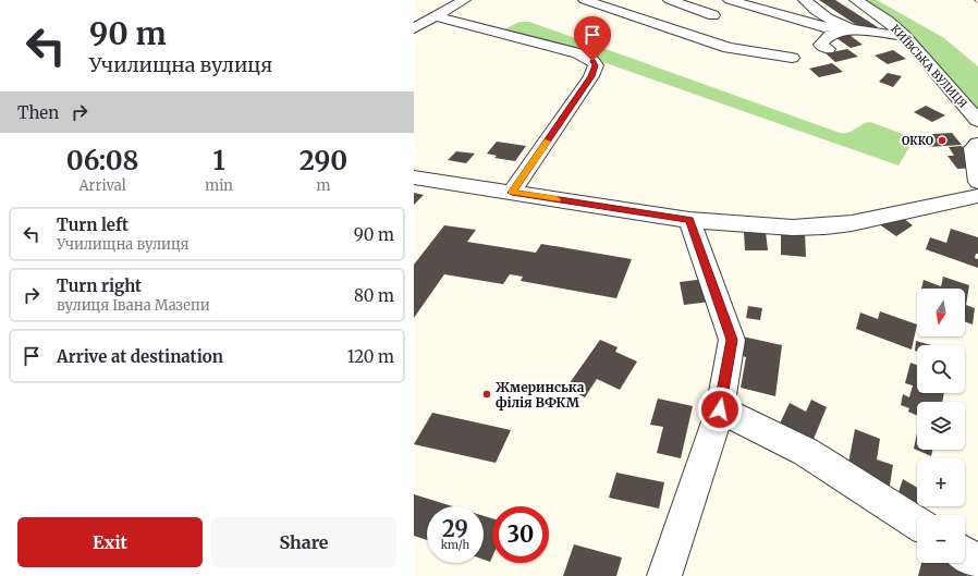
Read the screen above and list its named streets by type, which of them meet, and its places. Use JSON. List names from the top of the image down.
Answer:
{
  "streets": {
    "street": ["КИЇВСЬКА ВУЛИЦЯ"]
  },
  "places": ["ОККО", "Жмеринська філія ВФКМ"],
  "north": "bottom",
  "page": {
    "turn": ["90 m", "Училищна вулиця"],
    "then": "Then",
    "eta": [
      "06:08",
      "Arrival",
      "1",
      "min",
      "290",
      "m"
    ],
    "list": [
      {
        "name": "Turn left",
        "note": "Училищна вулиця",
        "value": "90 m"
      },
      {
        "name": "Turn right",
        "note": "вулиця Івана Мазепи",
        "value": "80 m"
      },
      {
        "name": "Arrive at destination",
        "value": "120 m"
      }
    ],
    "map_buttons": ["+", "−"],
    "speed": "29 km/h",
    "limit": "30",
    "buttons": ["Exit", "Share"]
  }
}
